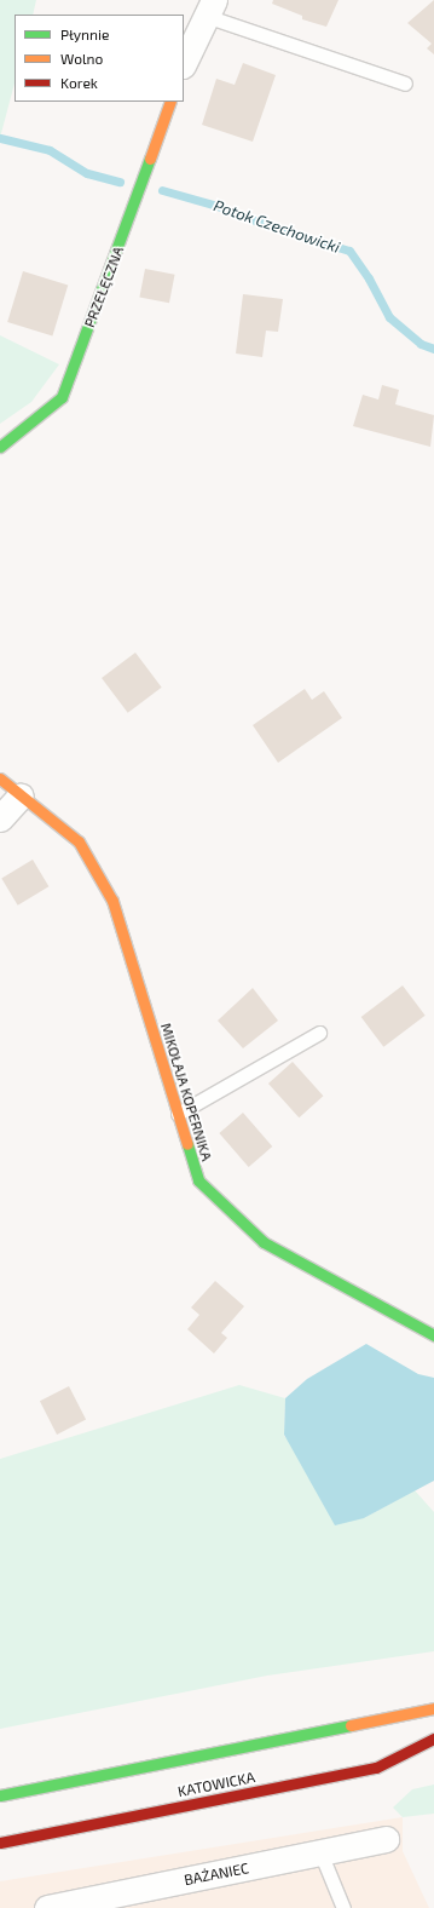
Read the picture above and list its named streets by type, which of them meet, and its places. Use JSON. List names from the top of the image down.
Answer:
{
  "streets": {
    "street": [
      "PRZEŁĘCZNA",
      "MIKOŁAJA KOPERNIKA",
      "KATOWICKA",
      "BAŻANIEC"
    ]
  },
  "water": ["Potok Czechowicki"],
  "legend": ["Płynnie", "Wolno", "Korek"]
}
